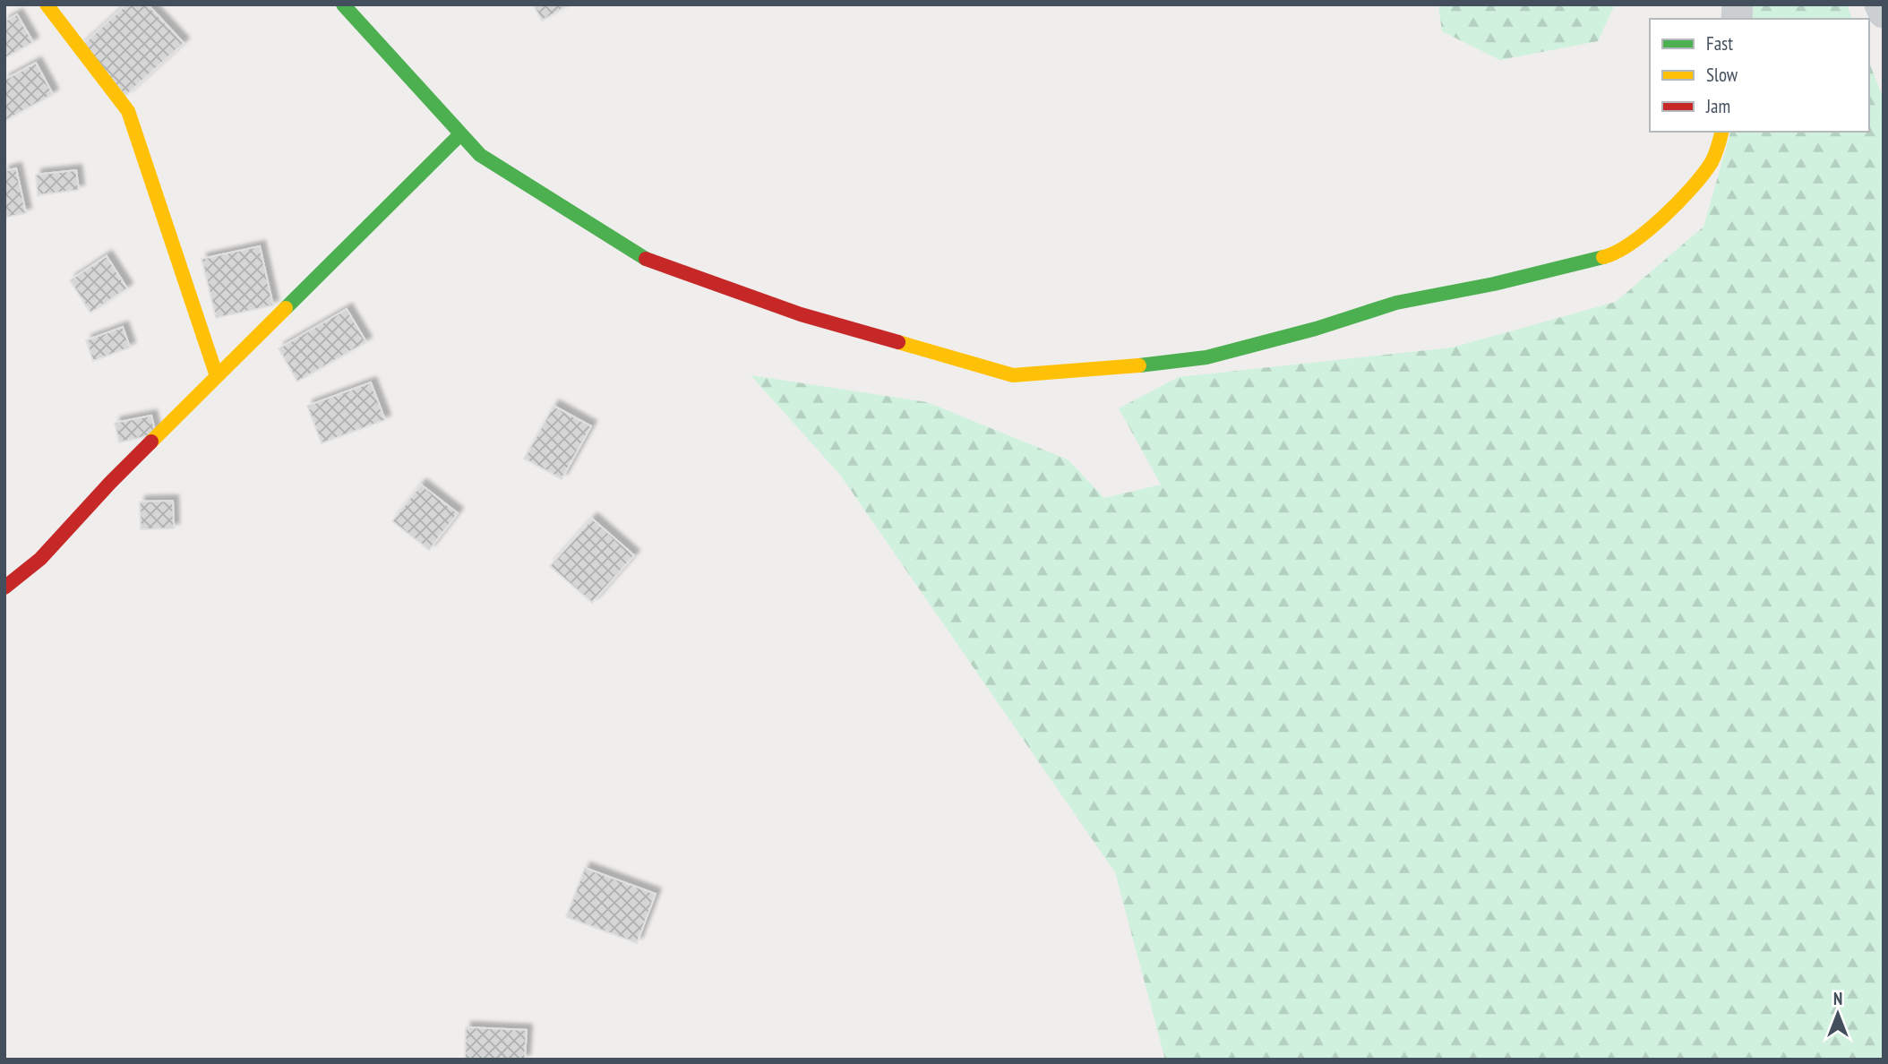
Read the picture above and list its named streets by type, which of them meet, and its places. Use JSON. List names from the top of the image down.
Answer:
{
  "legend": ["Fast", "Slow", "Jam"],
  "north": "top"
}
